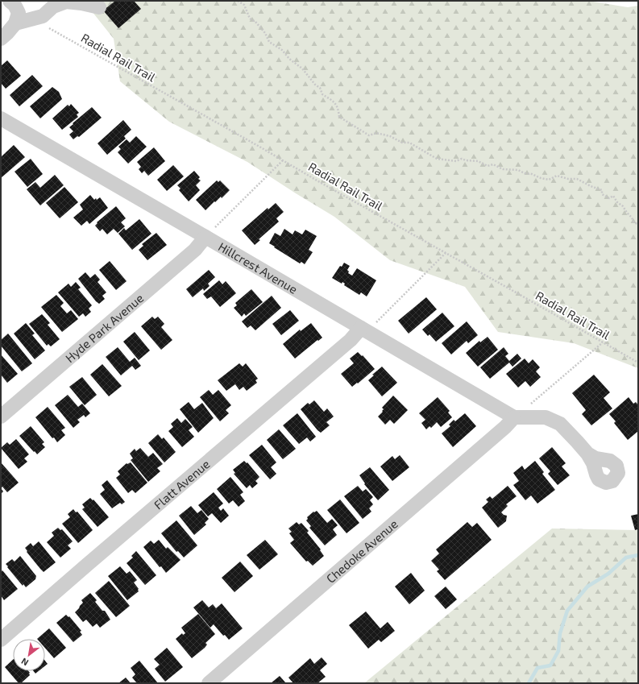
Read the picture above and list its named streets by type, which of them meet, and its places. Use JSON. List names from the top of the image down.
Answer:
{
  "streets": {
    "street": [
      "Hillcrest Avenue",
      "Hyde Park Avenue",
      "Flatt Avenue",
      "Chedoke Avenue"
    ],
    "path": ["Radial Rail Trail"]
  },
  "crossings": [
    ["Hillcrest Avenue", "Hyde Park Avenue"],
    ["Hillcrest Avenue", "Flatt Avenue"],
    ["Hillcrest Avenue", "Chedoke Avenue"]
  ],
  "north": "bottom left"
}
